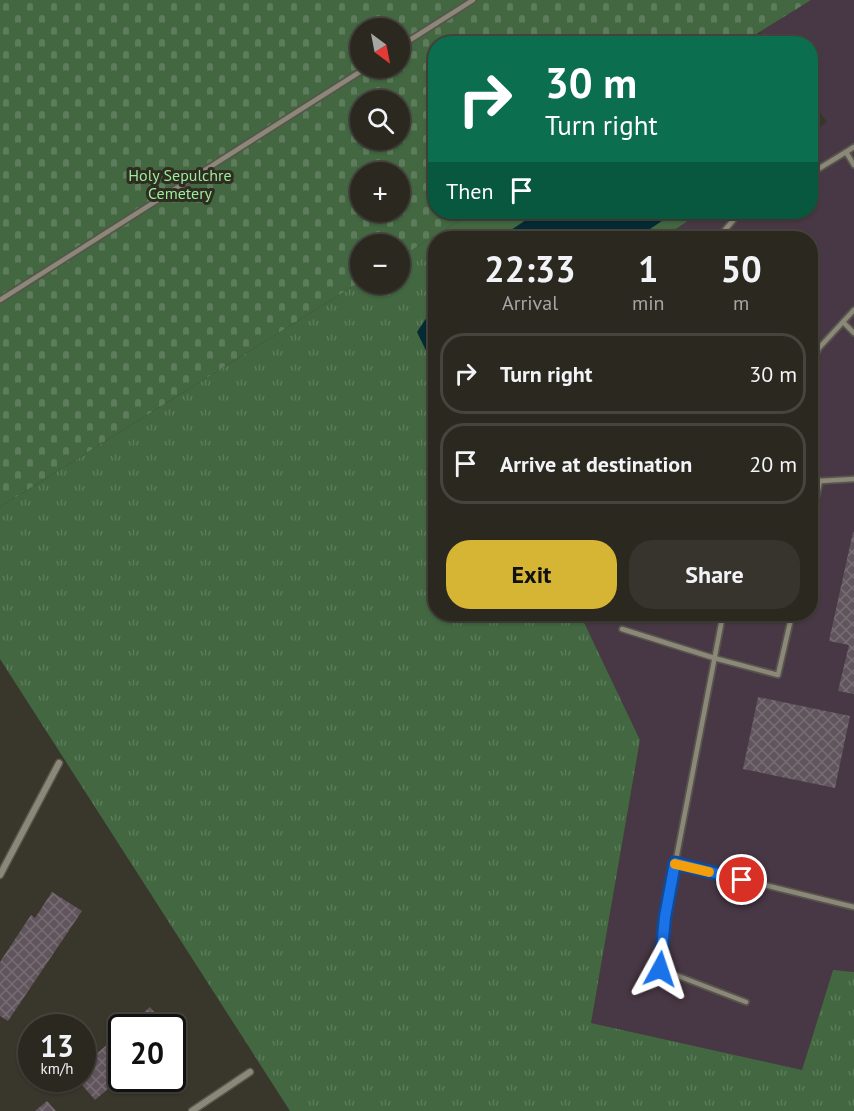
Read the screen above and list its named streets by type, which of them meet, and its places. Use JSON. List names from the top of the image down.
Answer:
{
  "parks": ["Holy Sepulchre Cemetery"],
  "north": "bottom right",
  "page": {
    "map_buttons": ["+", "−"],
    "turn": ["30 m", "Turn right"],
    "then": "Then",
    "eta": [
      "22:33",
      "Arrival",
      "1",
      "min",
      "50",
      "m"
    ],
    "list": [
      {
        "name": "Turn right",
        "value": "30 m"
      },
      {
        "name": "Arrive at destination",
        "value": "20 m"
      }
    ],
    "buttons": ["Exit", "Share"],
    "speed": "13 km/h",
    "limit": "20"
  }
}
